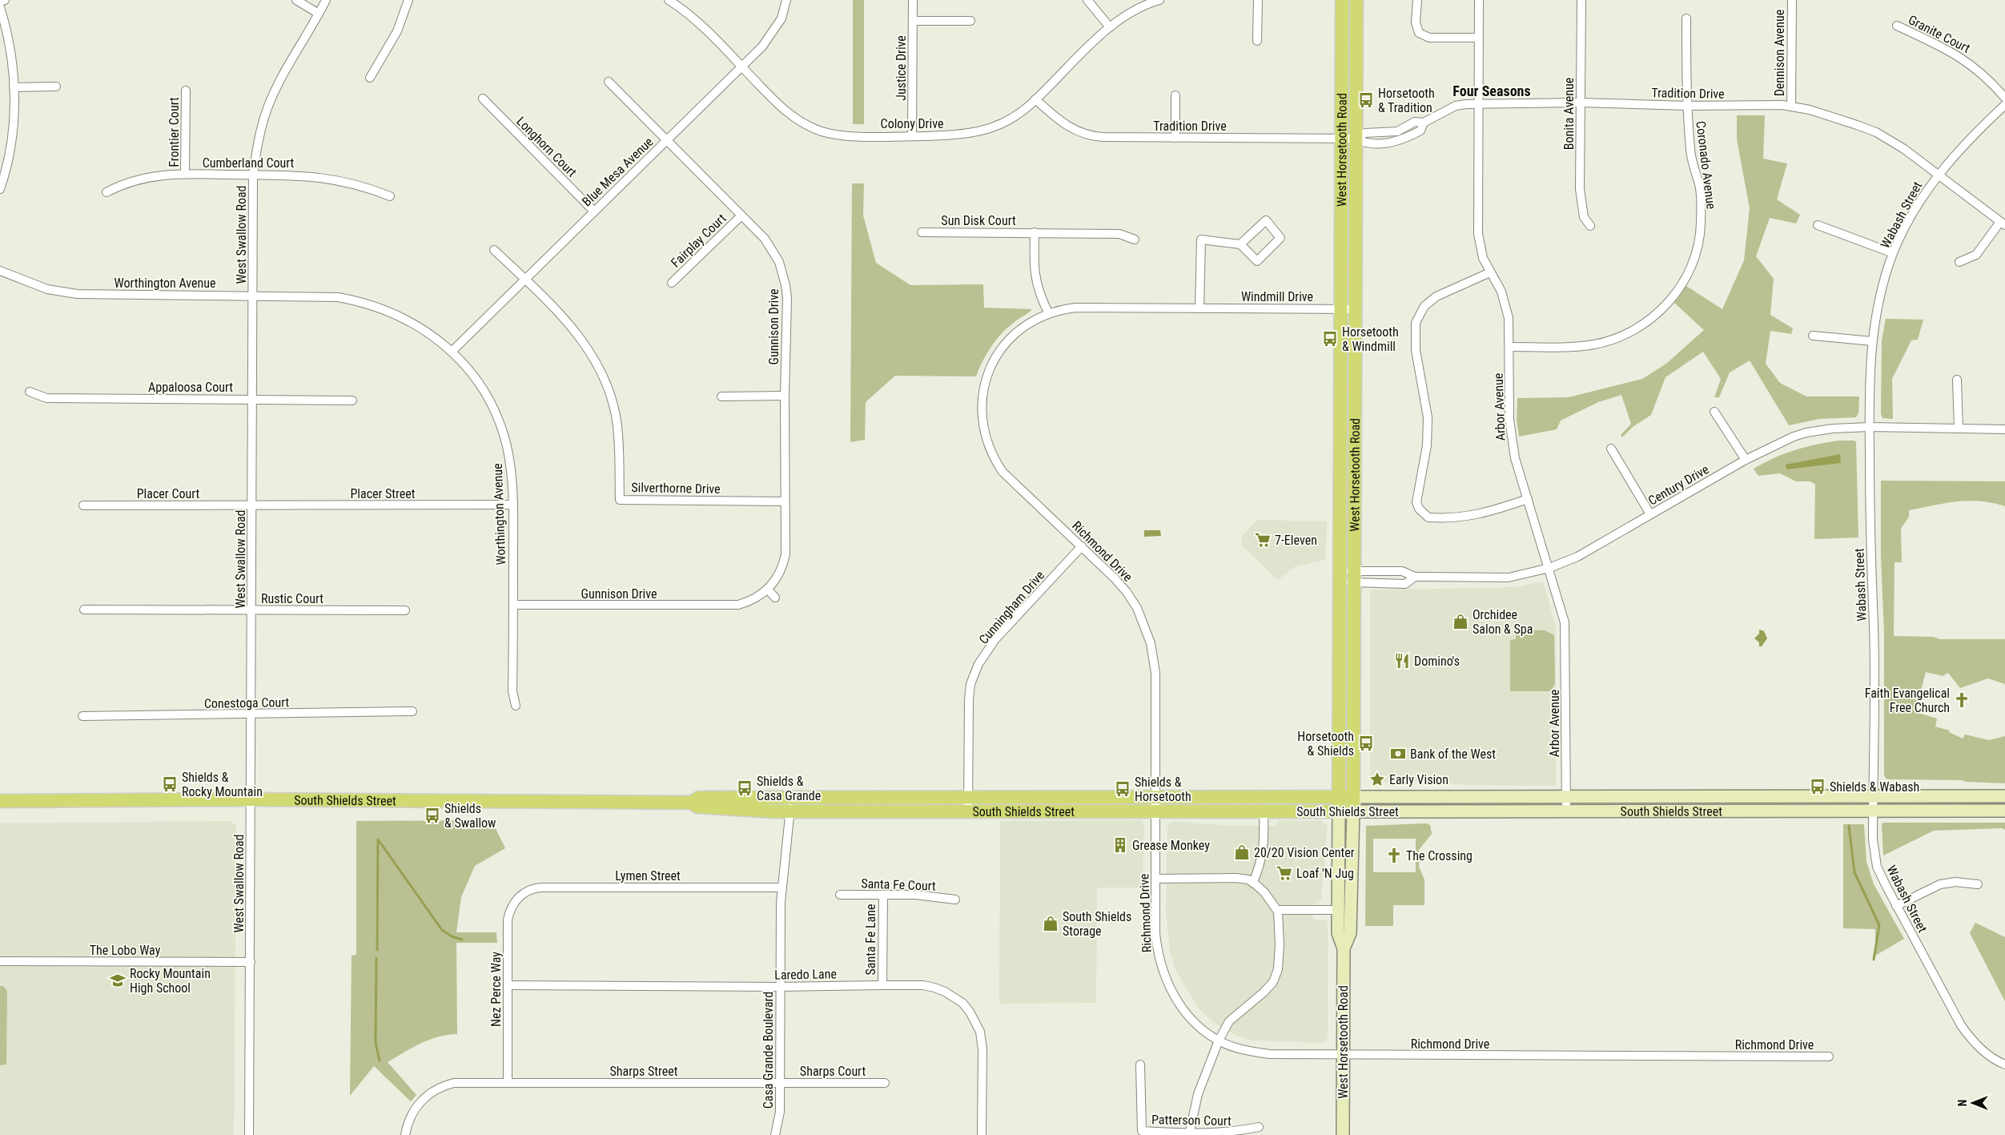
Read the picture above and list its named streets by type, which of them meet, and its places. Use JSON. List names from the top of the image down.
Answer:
{
  "streets": {
    "main road": ["West Horsetooth Road", "South Shields Street"],
    "street": [
      "Granite Court",
      "Dennison Avenue",
      "Justice Drive",
      "Tradition Drive",
      "Bonita Avenue",
      "Colony Drive",
      "Frontier Court",
      "Longhorn Court",
      "Cumberland Court",
      "Coronado Avenue",
      "Blue Mesa Avenue",
      "Wabash Street",
      "Sun Disk Court",
      "West Swallow Road",
      "Fairplay Court",
      "Worthington Avenue",
      "Windmill Drive",
      "Gunnison Drive",
      "Appaloosa Court",
      "Arbor Avenue",
      "Century Drive",
      "Silverthorne Drive",
      "Placer Court",
      "Placer Street",
      "Richmond Drive",
      "Rustic Court",
      "Cunningham Drive",
      "Conestoga Court",
      "Lymen Street",
      "Santa Fe Court",
      "Santa Fe Lane",
      "The Lobo Way",
      "Laredo Lane",
      "Nez Perce Way",
      "Casa Grande Boulevard",
      "Sharps Street",
      "Sharps Court",
      "Patterson Court"
    ]
  },
  "crossings": [
    ["Dennison Avenue", "Tradition Drive"],
    ["Justice Drive", "Colony Drive"],
    ["Tradition Drive", "Bonita Avenue"],
    ["Tradition Drive", "Colony Drive"],
    ["Tradition Drive", "West Horsetooth Road"],
    ["Tradition Drive", "Coronado Avenue"],
    ["Tradition Drive", "Wabash Street"],
    ["Tradition Drive", "Arbor Avenue"],
    ["Colony Drive", "Blue Mesa Avenue"],
    ["Frontier Court", "Cumberland Court"],
    ["Longhorn Court", "Blue Mesa Avenue"],
    ["West Horsetooth Road", "Windmill Drive"],
    ["West Horsetooth Road", "Century Drive"],
    ["West Horsetooth Road", "Richmond Drive"],
    ["West Horsetooth Road", "South Shields Street"],
    ["Cumberland Court", "West Swallow Road"],
    ["Coronado Avenue", "Arbor Avenue"],
    ["Blue Mesa Avenue", "Worthington Avenue"],
    ["Blue Mesa Avenue", "Gunnison Drive"],
    ["Blue Mesa Avenue", "Silverthorne Drive"],
    ["Wabash Street", "Century Drive"],
    ["Wabash Street", "South Shields Street"],
    ["Sun Disk Court", "Windmill Drive"],
    ["Sun Disk Court", "Richmond Drive"],
    ["West Swallow Road", "Worthington Avenue"],
    ["West Swallow Road", "Appaloosa Court"],
    ["West Swallow Road", "Placer Court"],
    ["West Swallow Road", "Placer Street"],
    ["West Swallow Road", "Rustic Court"],
    ["West Swallow Road", "Conestoga Court"],
    ["West Swallow Road", "South Shields Street"],
    ["West Swallow Road", "The Lobo Way"],
    ["Fairplay Court", "Gunnison Drive"],
    ["Worthington Avenue", "Gunnison Drive"],
    ["Worthington Avenue", "Placer Street"],
    ["Windmill Drive", "Richmond Drive"],
    ["Gunnison Drive", "Silverthorne Drive"],
    ["Arbor Avenue", "Century Drive"],
    ["Arbor Avenue", "South Shields Street"],
    ["Placer Court", "Placer Street"],
    ["Richmond Drive", "Cunningham Drive"],
    ["Richmond Drive", "South Shields Street"],
    ["Cunningham Drive", "South Shields Street"],
    ["South Shields Street", "Casa Grande Boulevard"],
    ["Lymen Street", "Nez Perce Way"],
    ["Lymen Street", "Casa Grande Boulevard"],
    ["Santa Fe Court", "Santa Fe Lane"],
    ["Santa Fe Lane", "Laredo Lane"],
    ["Laredo Lane", "Nez Perce Way"],
    ["Laredo Lane", "Casa Grande Boulevard"],
    ["Nez Perce Way", "Sharps Street"],
    ["Casa Grande Boulevard", "Sharps Street"],
    ["Casa Grande Boulevard", "Sharps Court"],
    ["Sharps Street", "Sharps Court"]
  ],
  "districts": ["Four Seasons"],
  "places": {
    "bus stop": [
      "Horsetooth & Tradition",
      "Horsetooth & Windmill",
      "Horsetooth & Shields",
      "Shields & Rocky Mountain",
      "Shields & Wabash",
      "Shields & Casa Grande",
      "Shields & Horsetooth",
      "Shields & Swallow"
    ],
    "supermarket": ["7-Eleven", "Loaf 'N Jug"],
    "shop": ["Orchidee Salon & Spa", "20/20 Vision Center", "South Shields Storage"],
    "restaurant": ["Domino's"],
    "church": ["Faith Evangelical Free Church", "The Crossing"],
    "bank": ["Bank of the West"],
    "place": ["Early Vision"],
    "building": ["Grease Monkey"],
    "school or university": ["Rocky Mountain High School"]
  },
  "north": "left"
}
